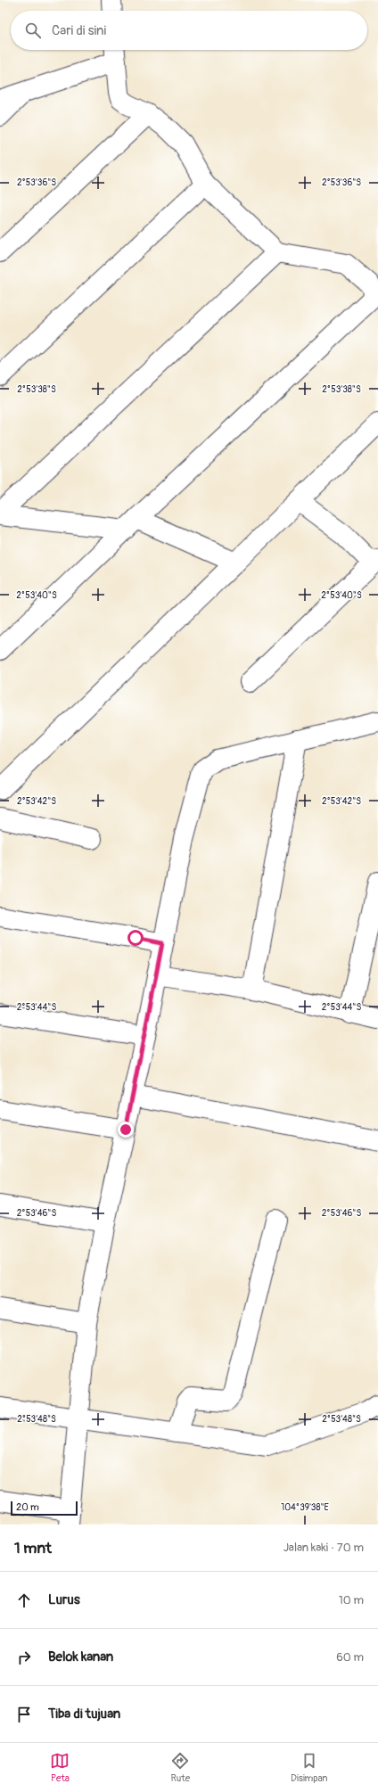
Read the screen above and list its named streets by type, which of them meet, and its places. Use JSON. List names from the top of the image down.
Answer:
{
  "scale_bar": "20 m",
  "page": {
    "search": "Cari di sini",
    "scale": "20 m",
    "heading": ["1 mnt", "Jalan kaki · 70 m"],
    "list": [
      ["Lurus", "10 m"],
      ["Belok kanan", "60 m"],
      "Tiba di tujuan"
    ],
    "nav": ["Peta", "Rute", "Disimpan"]
  },
  "coordinates": [
    "2°53'36\"S",
    "2°53'38\"S",
    "2°53'40\"S",
    "2°53'42\"S",
    "2°53'44\"S",
    "2°53'46\"S",
    "2°53'48\"S",
    "104°39'38\"E"
  ]
}
